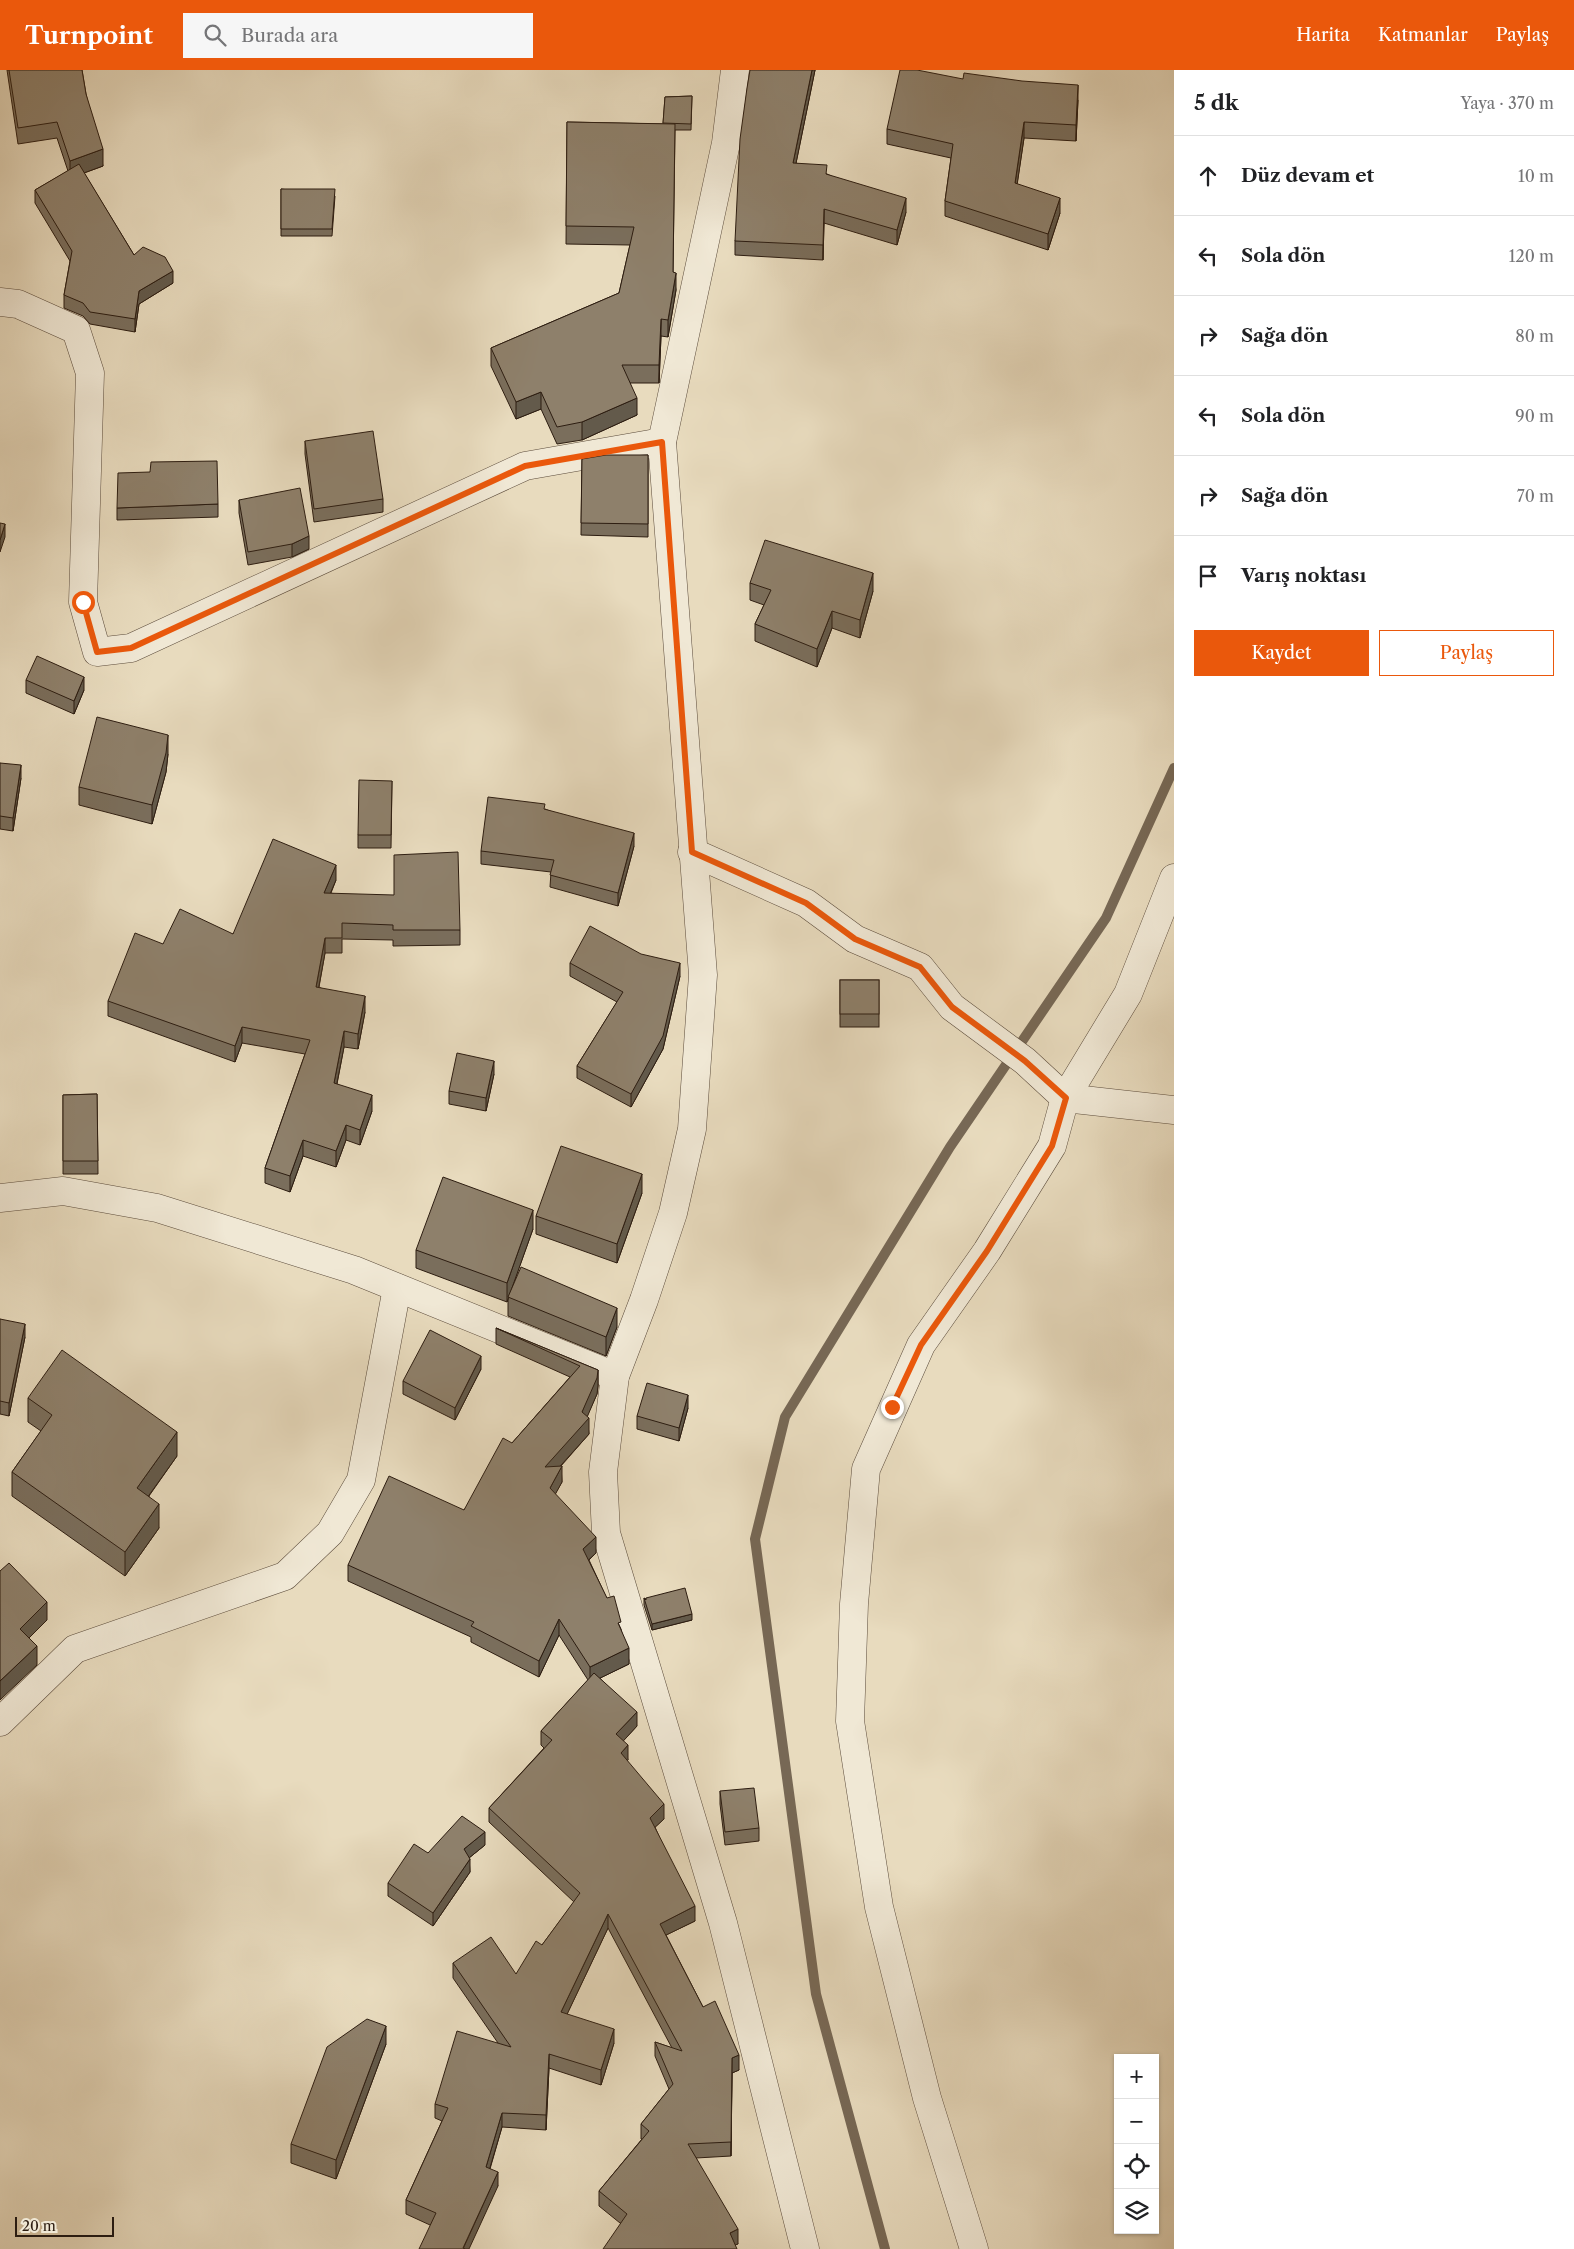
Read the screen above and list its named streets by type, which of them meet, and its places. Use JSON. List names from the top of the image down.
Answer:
{
  "scale_bar": "20 m",
  "page": {
    "header": "Turnpoint",
    "search": "Burada ara",
    "nav": ["Harita", "Katmanlar", "Paylaş"],
    "heading": ["5 dk", "Yaya · 370 m"],
    "list": [
      ["Düz devam et", "10 m"],
      ["Sola dön", "120 m"],
      ["Sağa dön", "80 m"],
      ["Sola dön", "90 m"],
      ["Sağa dön", "70 m"],
      "Varış noktası"
    ],
    "buttons": ["Kaydet", "Paylaş"],
    "map_buttons": ["+", "−"],
    "scale": "20 m"
  }
}
